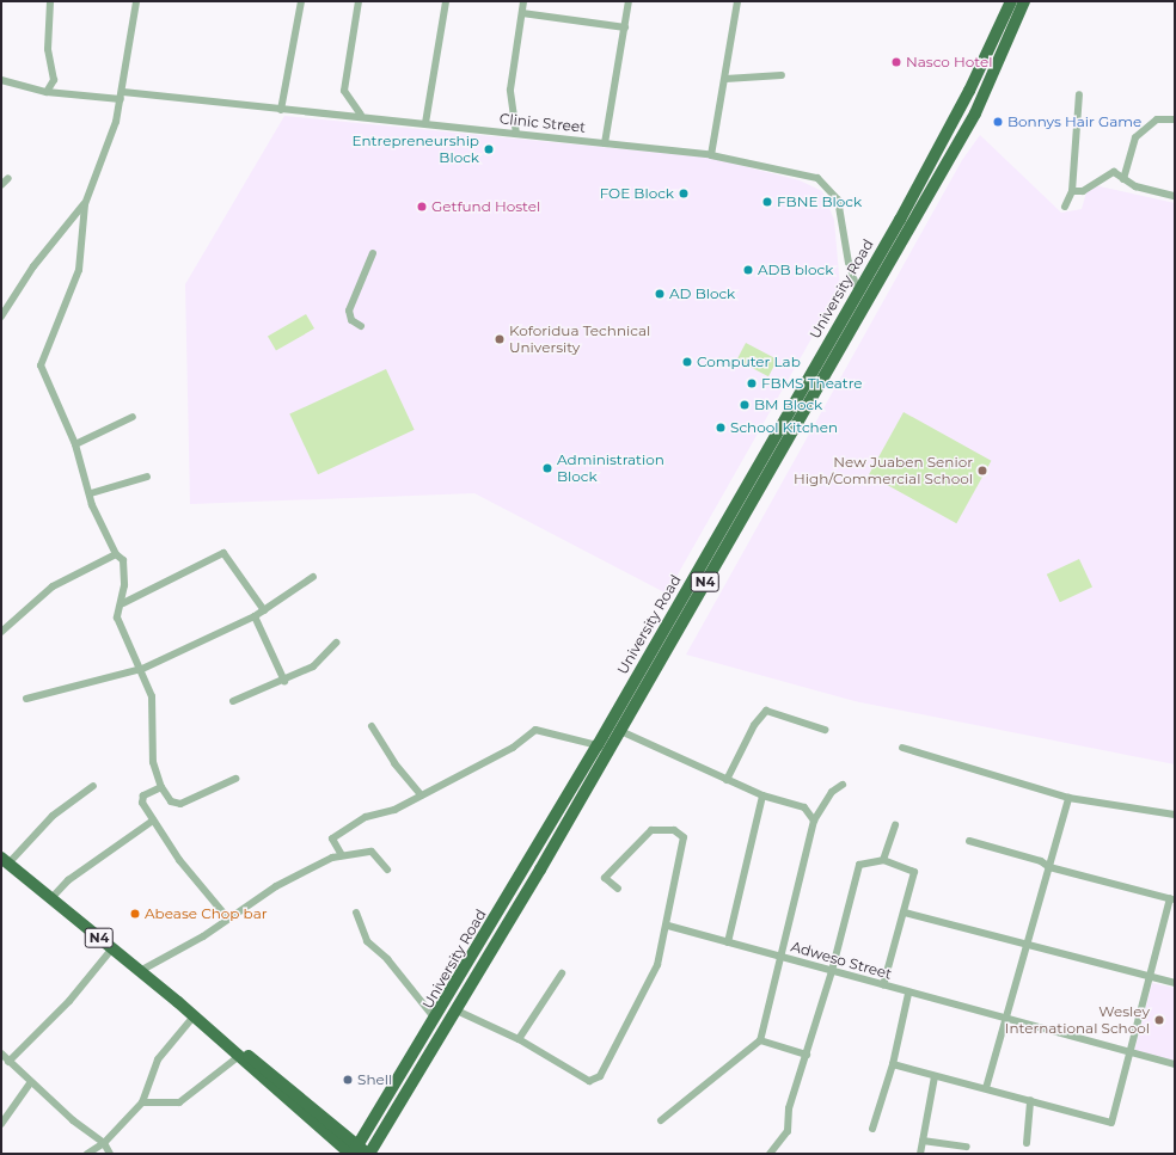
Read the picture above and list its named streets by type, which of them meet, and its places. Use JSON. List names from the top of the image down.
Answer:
{
  "streets": {
    "highway": ["University Road", "N4"],
    "street": ["Clinic Street", "Adweso Street"]
  },
  "crossings": [
    ["Clinic Street", "University Road"],
    ["University Road", "N4"]
  ],
  "places": [
    "Nasco Hotel",
    "Bonnys Hair Game",
    "Entrepreneurship Block",
    "FOE Block",
    "FBNE Block",
    "Getfund Hostel",
    "ADB block",
    "AD Block",
    "Koforidua Technical University",
    "Computer Lab",
    "FBMS Theatre",
    "BM Block",
    "School Kitchen",
    "Administration Block",
    "New Juaben Senior High/Commercial School",
    "Abease Chop bar",
    "Wesley International School",
    "Shell"
  ]
}
